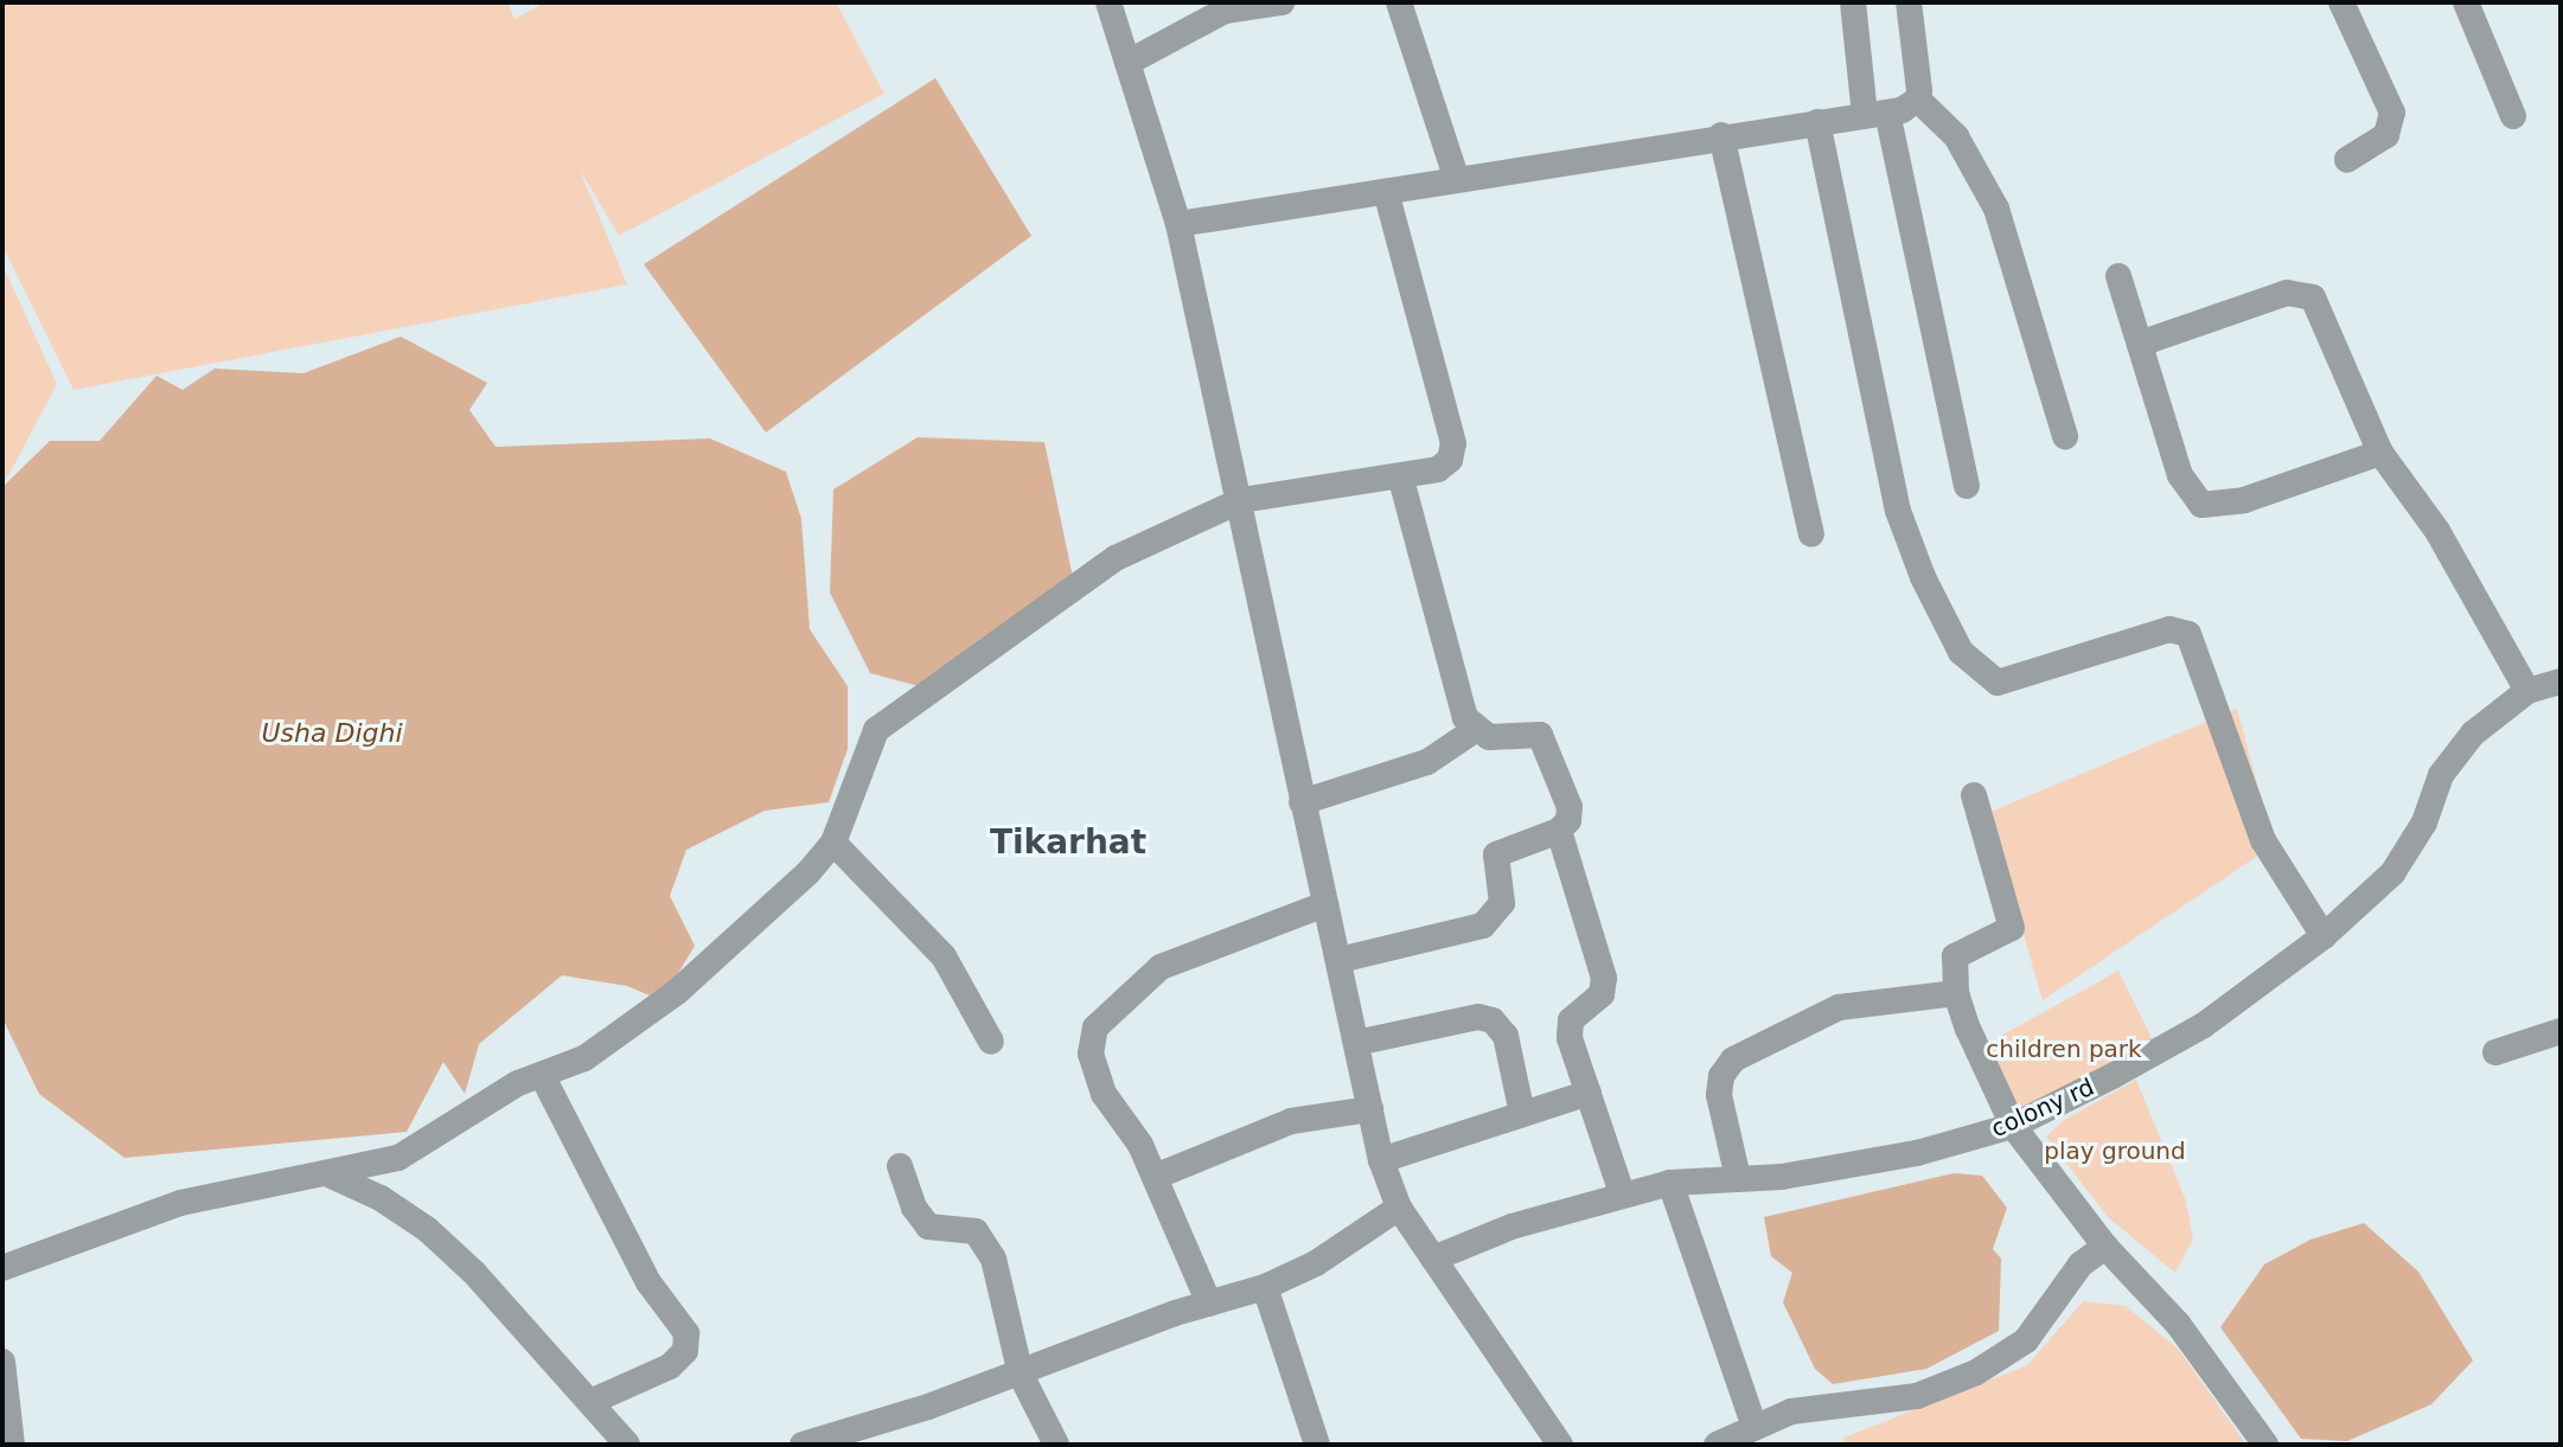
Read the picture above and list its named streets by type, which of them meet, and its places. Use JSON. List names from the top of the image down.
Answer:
{
  "streets": {
    "street": ["colony rd"]
  },
  "districts": ["Tikarhat"],
  "water": ["Usha Dighi"],
  "parks": ["children park", "play ground"]
}
